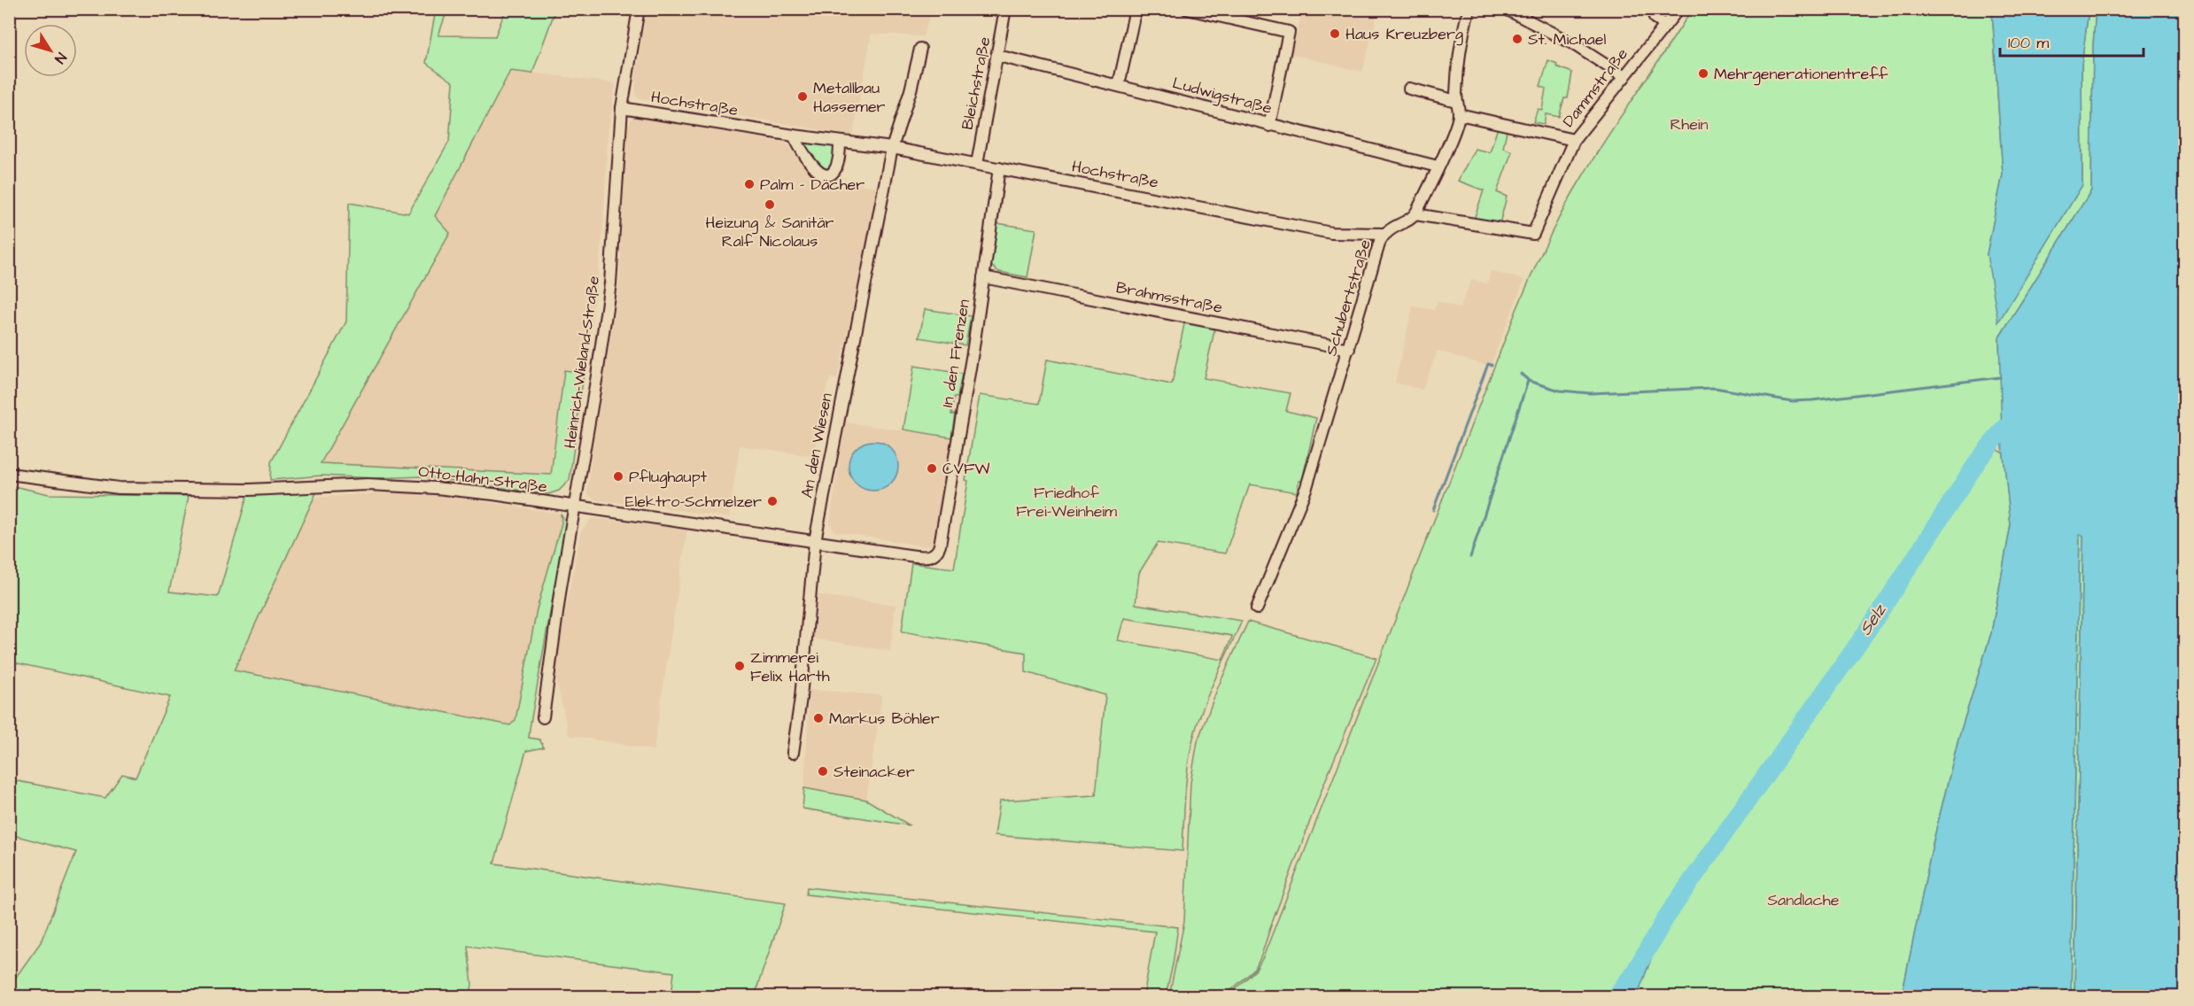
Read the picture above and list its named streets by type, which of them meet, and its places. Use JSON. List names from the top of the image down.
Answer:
{
  "streets": {
    "street": [
      "Bleichstraße",
      "Dammstraße",
      "Ludwigstraße",
      "Hochstraße",
      "Brahmsstraße",
      "Schubertstraße",
      "In den Frenzen",
      "Heinrich-Wieland-Straße",
      "An den Wiesen",
      "Otto-Hahn-Straße"
    ]
  },
  "crossings": [
    ["Bleichstraße", "Ludwigstraße"],
    ["Bleichstraße", "Hochstraße"],
    ["Dammstraße", "Schubertstraße"],
    ["Hochstraße", "Schubertstraße"],
    ["Hochstraße", "In den Frenzen"],
    ["Hochstraße", "Heinrich-Wieland-Straße"],
    ["Hochstraße", "An den Wiesen"],
    ["Brahmsstraße", "Schubertstraße"],
    ["Brahmsstraße", "In den Frenzen"],
    ["In den Frenzen", "Otto-Hahn-Straße"],
    ["Heinrich-Wieland-Straße", "Otto-Hahn-Straße"],
    ["An den Wiesen", "Otto-Hahn-Straße"]
  ],
  "water": ["Selz"],
  "parks": ["Rhein", "Friedhof Frei-Weinheim", "Sandlache"],
  "places": [
    "Haus Kreuzberg",
    "St. Michael",
    "Mehrgenerationentreff",
    "Metallbau Hassemer",
    "Palm - Dächer",
    "Heizung & Sanitär Ralf Nicolaus",
    "CVFW",
    "Pflughaupt",
    "Elektro-Schmelzer",
    "Zimmerei Felix Harth",
    "Markus Böhler",
    "Steinacker"
  ],
  "scale_bar": "100 m",
  "north": "bottom right"
}
